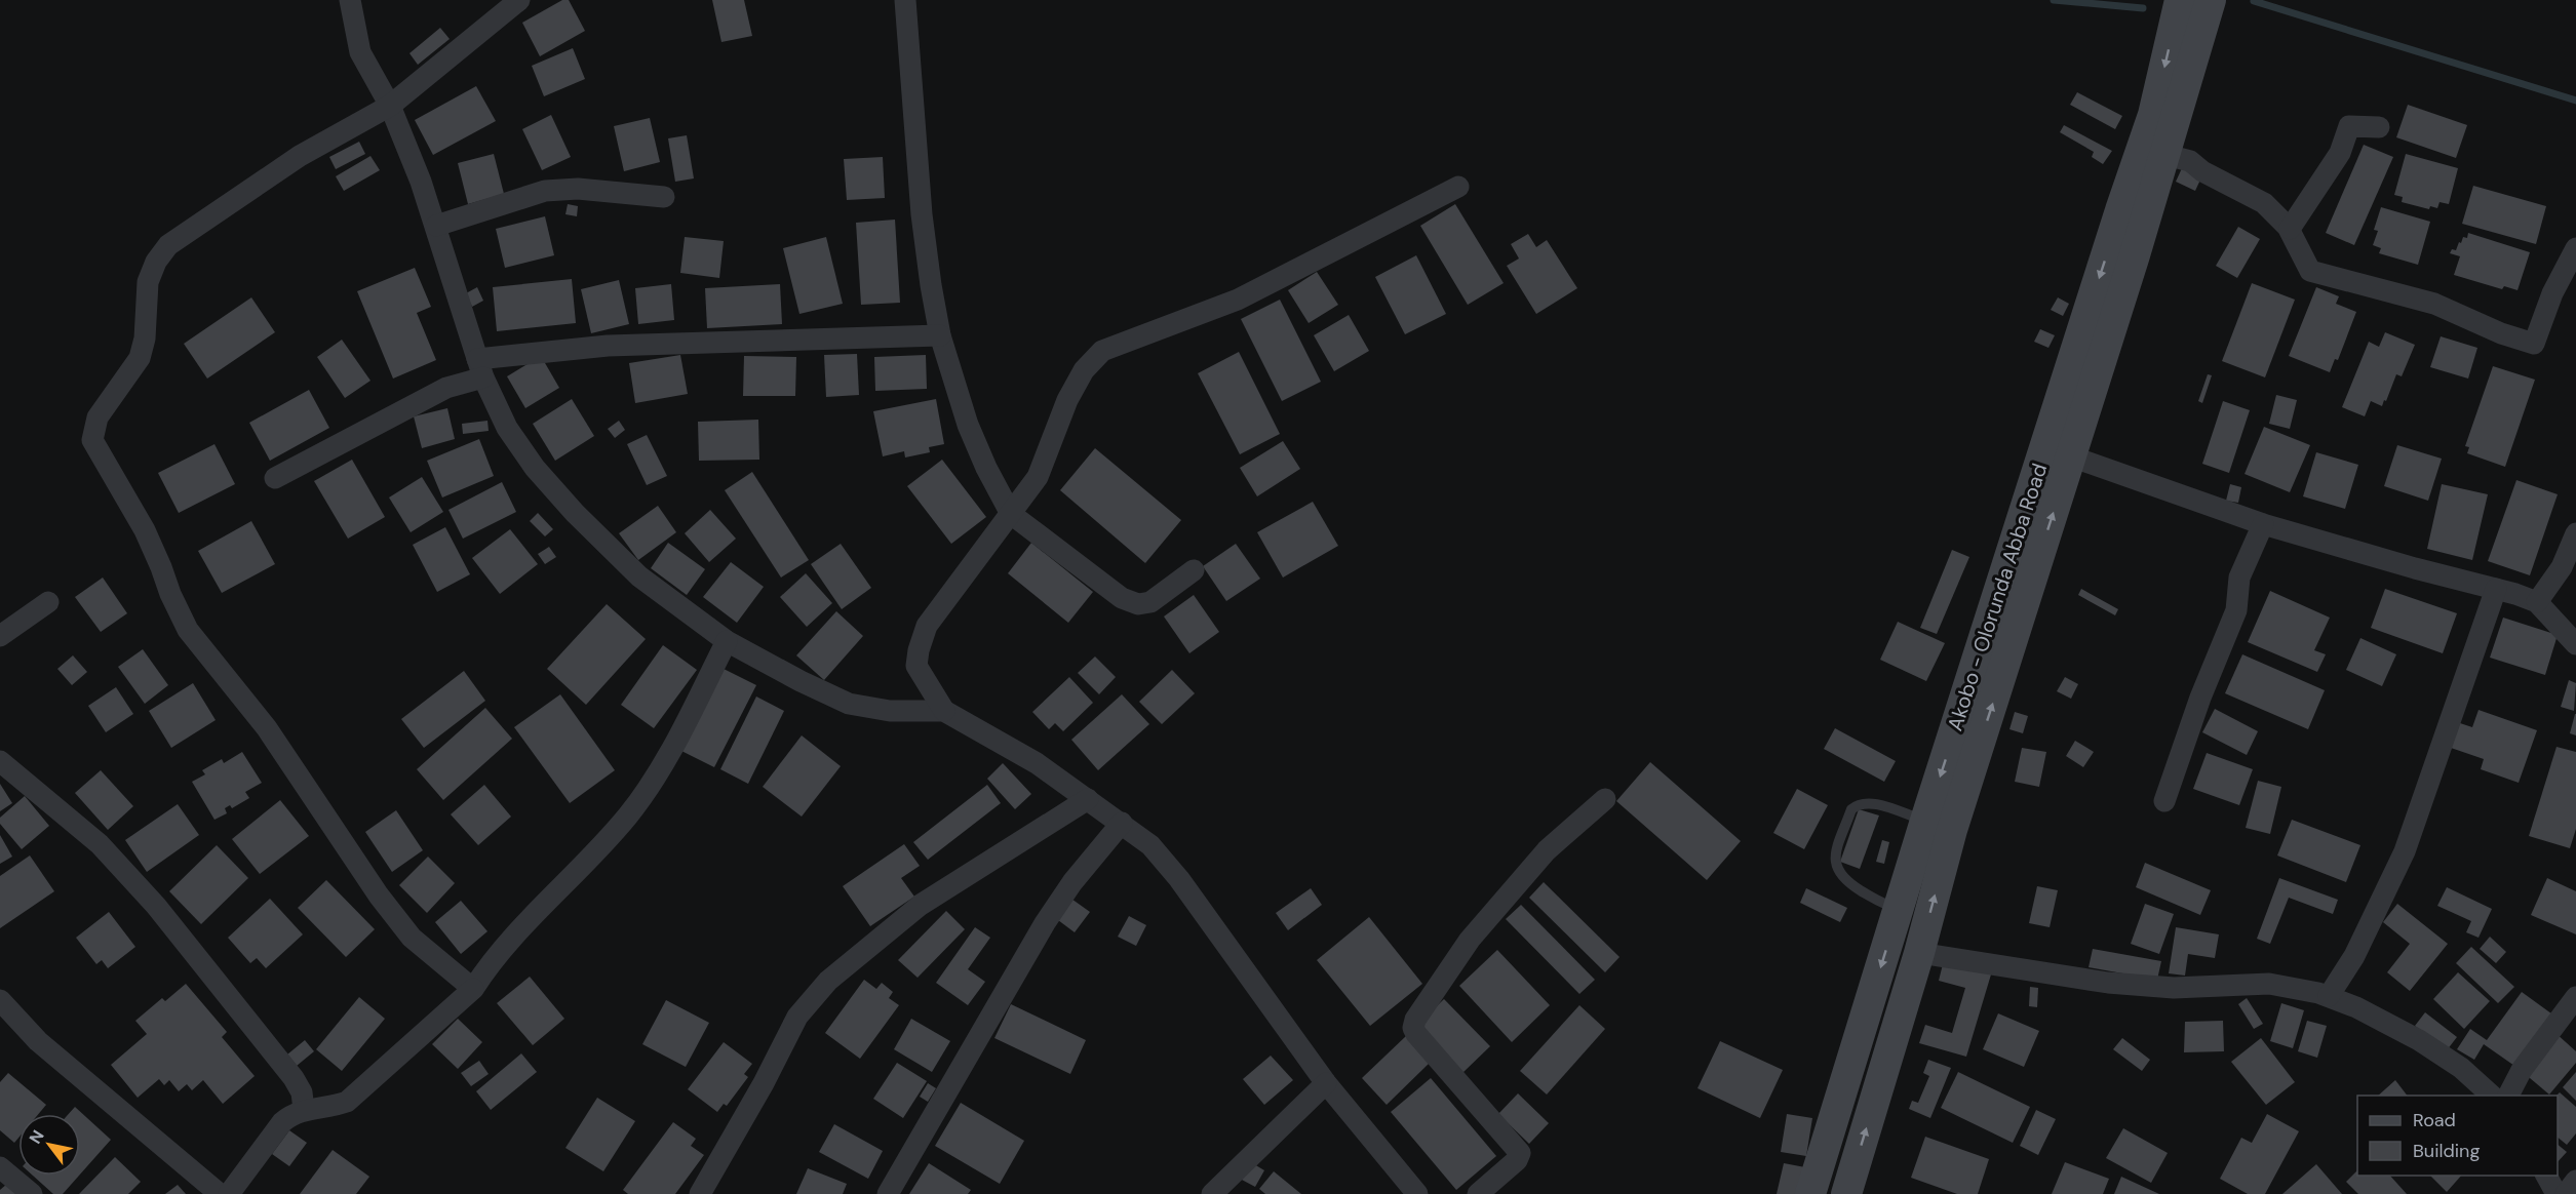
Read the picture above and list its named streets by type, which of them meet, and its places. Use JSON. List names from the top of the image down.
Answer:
{
  "streets": {
    "main road": ["Akobo - Olorunda Abba Road"]
  },
  "legend": ["Road", "Building"],
  "north": "top left"
}
